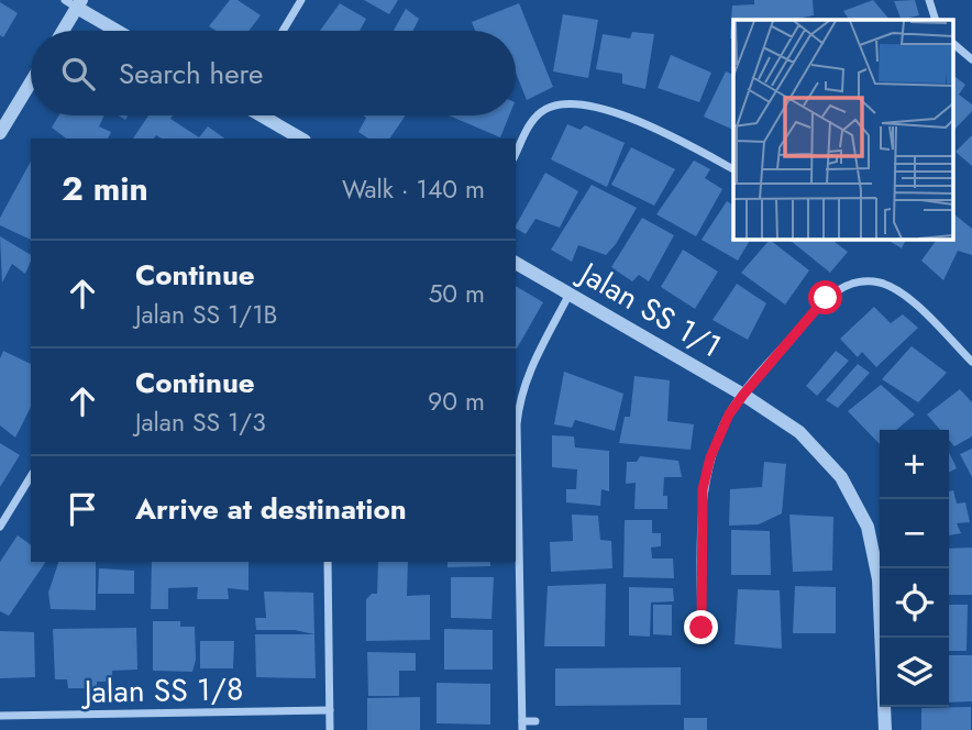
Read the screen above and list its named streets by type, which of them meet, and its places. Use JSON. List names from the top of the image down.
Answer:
{
  "streets": {
    "street": ["Jalan SS 1/1", "Jalan SS 1/8"]
  },
  "page": {
    "search": "Search here",
    "heading": ["2 min", "Walk · 140 m"],
    "list": [
      ["Continue", "Jalan SS 1/1B", "50 m"],
      ["Continue", "Jalan SS 1/3", "90 m"],
      "Arrive at destination"
    ],
    "map_buttons": ["+", "−"]
  }
}
